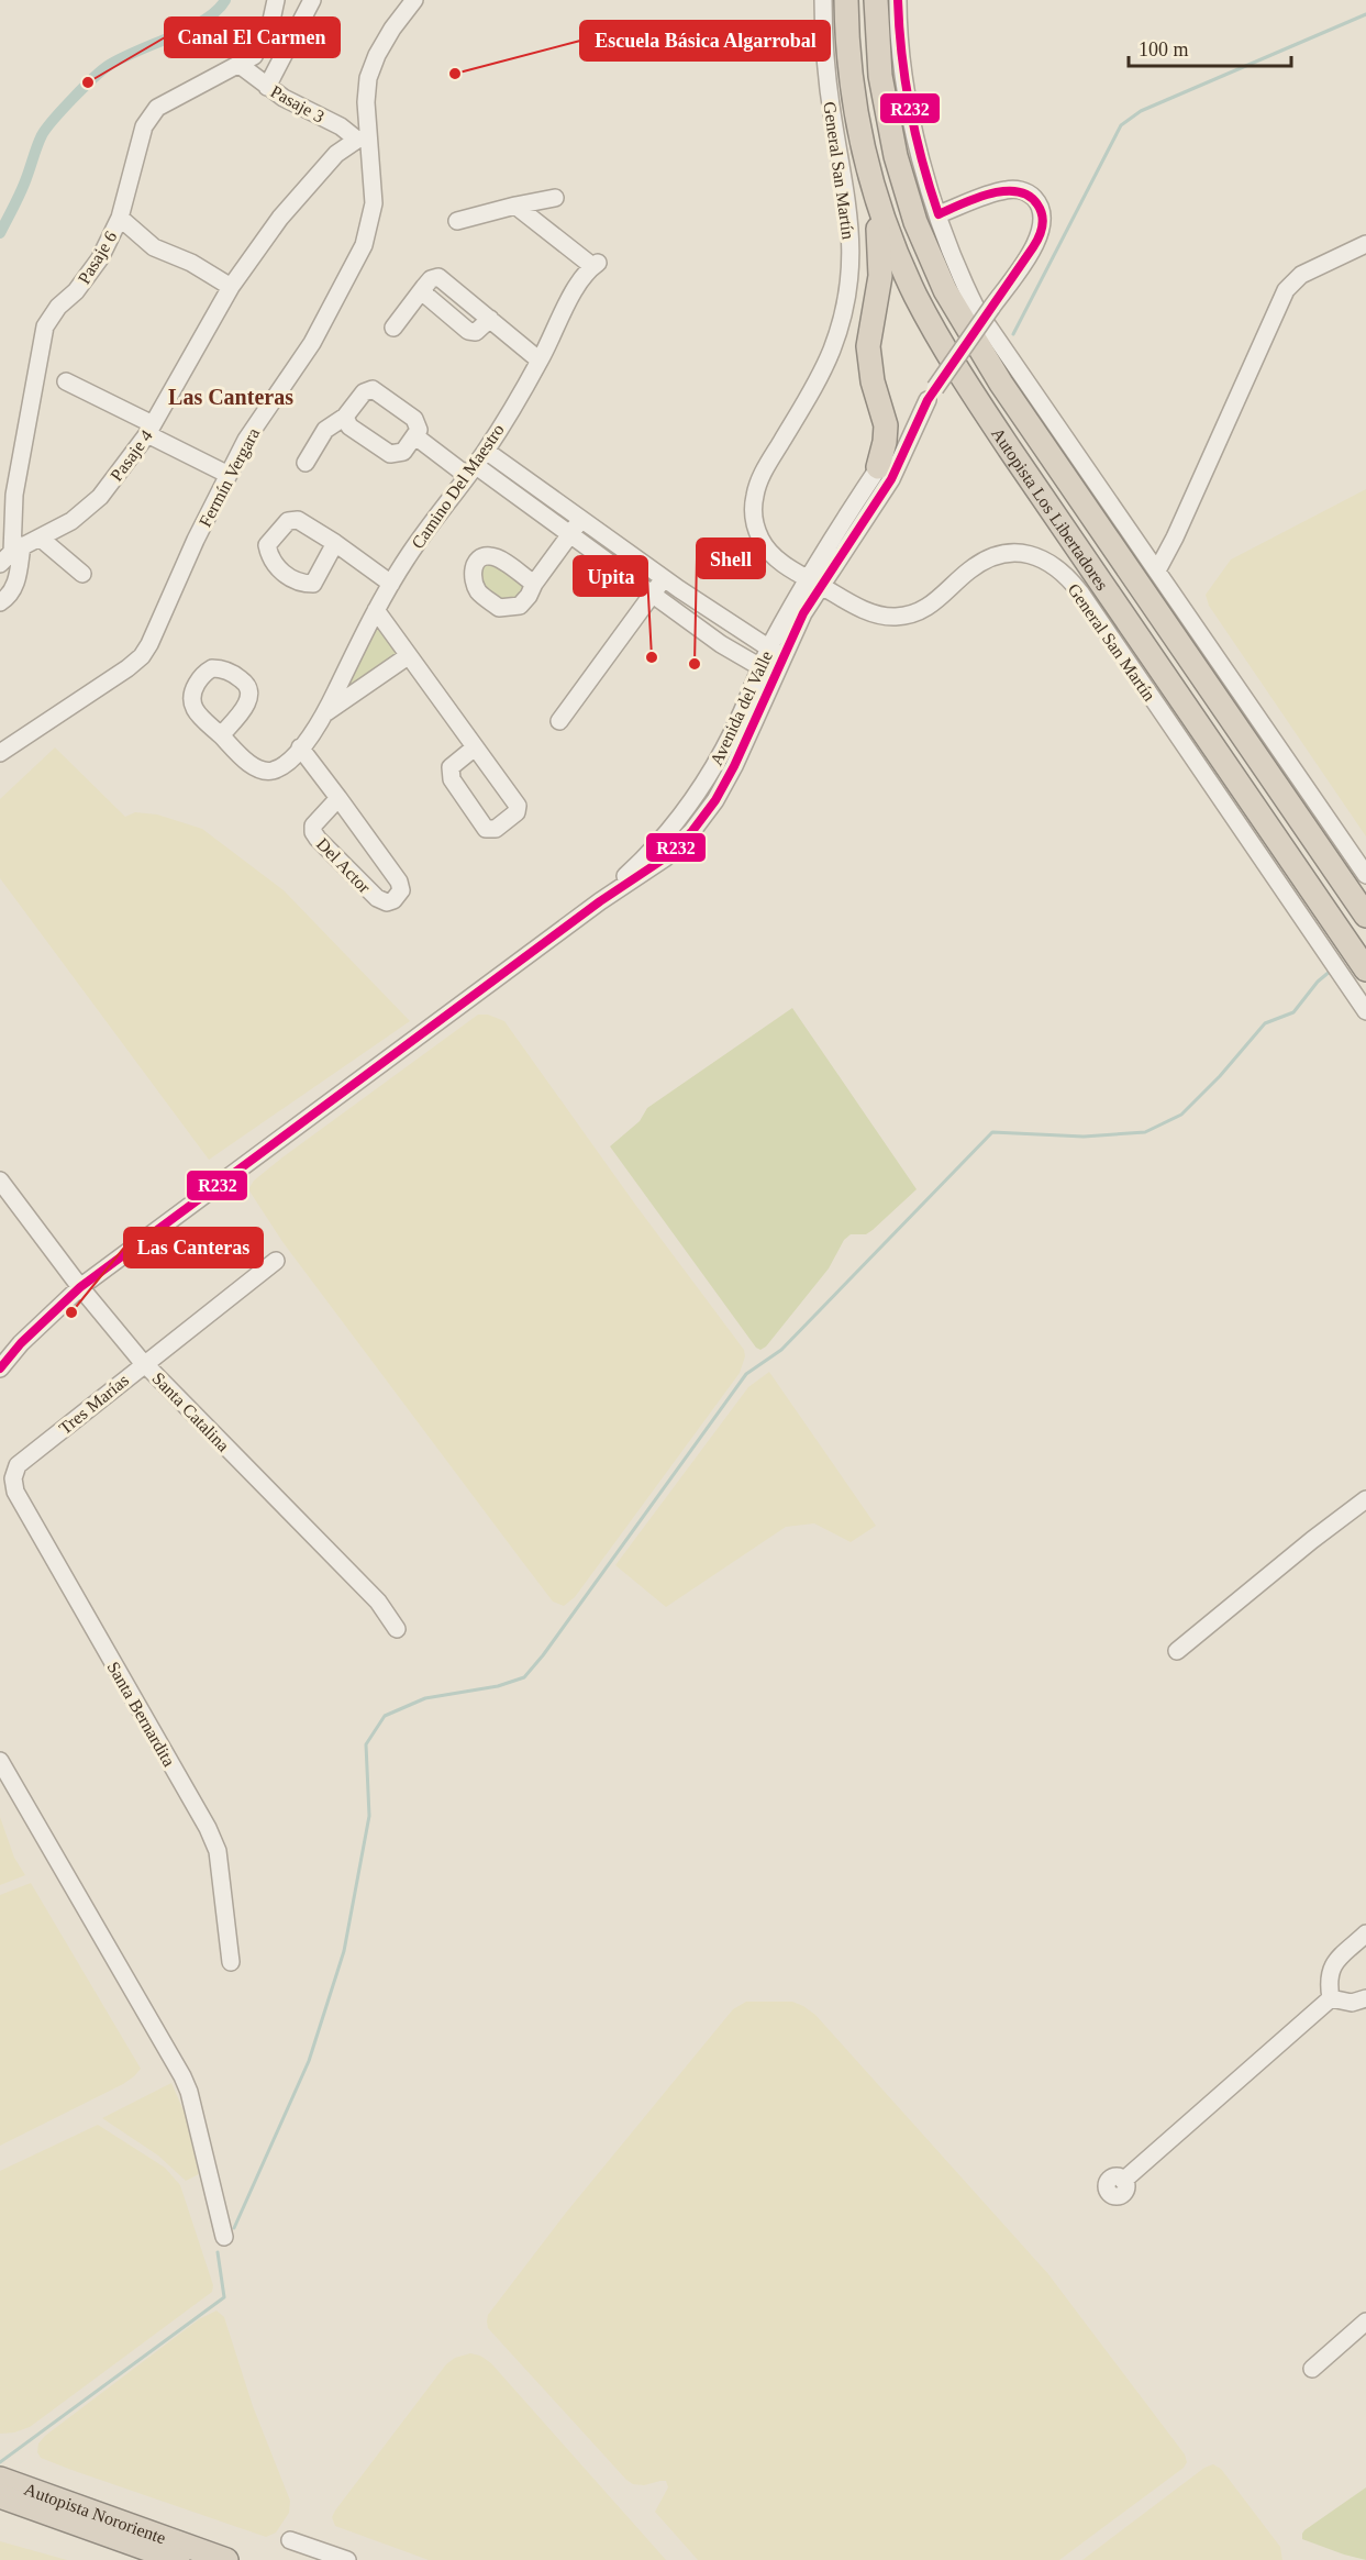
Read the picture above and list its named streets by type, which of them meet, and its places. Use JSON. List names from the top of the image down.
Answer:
{
  "streets": {
    "highway": ["Autopista Los Libertadores", "Autopista Nororiente"],
    "street": [
      "Pasaje 3",
      "General San Martín",
      "Pasaje 6",
      "Pasaje 4",
      "Fermín Vergara",
      "Camino Del Maestro",
      "Avenida del Valle",
      "Del Actor",
      "Tres Marías",
      "Santa Catalina",
      "Santa Bernardita"
    ]
  },
  "crossings": [
    ["Pasaje 3", "Pasaje 6"],
    ["Pasaje 3", "Pasaje 4"],
    ["Pasaje 3", "Fermín Vergara"],
    ["General San Martín", "Avenida del Valle"],
    ["Pasaje 6", "Pasaje 4"],
    ["Pasaje 4", "Fermín Vergara"],
    ["Avenida del Valle", "Santa Catalina"],
    ["Tres Marías", "Santa Catalina"],
    ["Tres Marías", "Santa Bernardita"]
  ],
  "districts": ["Las Canteras"],
  "places": [
    "Escuela Básica Algarrobal",
    "Canal El Carmen",
    "Upita",
    "Shell",
    "Las Canteras"
  ],
  "lines": ["transit line R232"],
  "scale_bar": "100 m"
}
